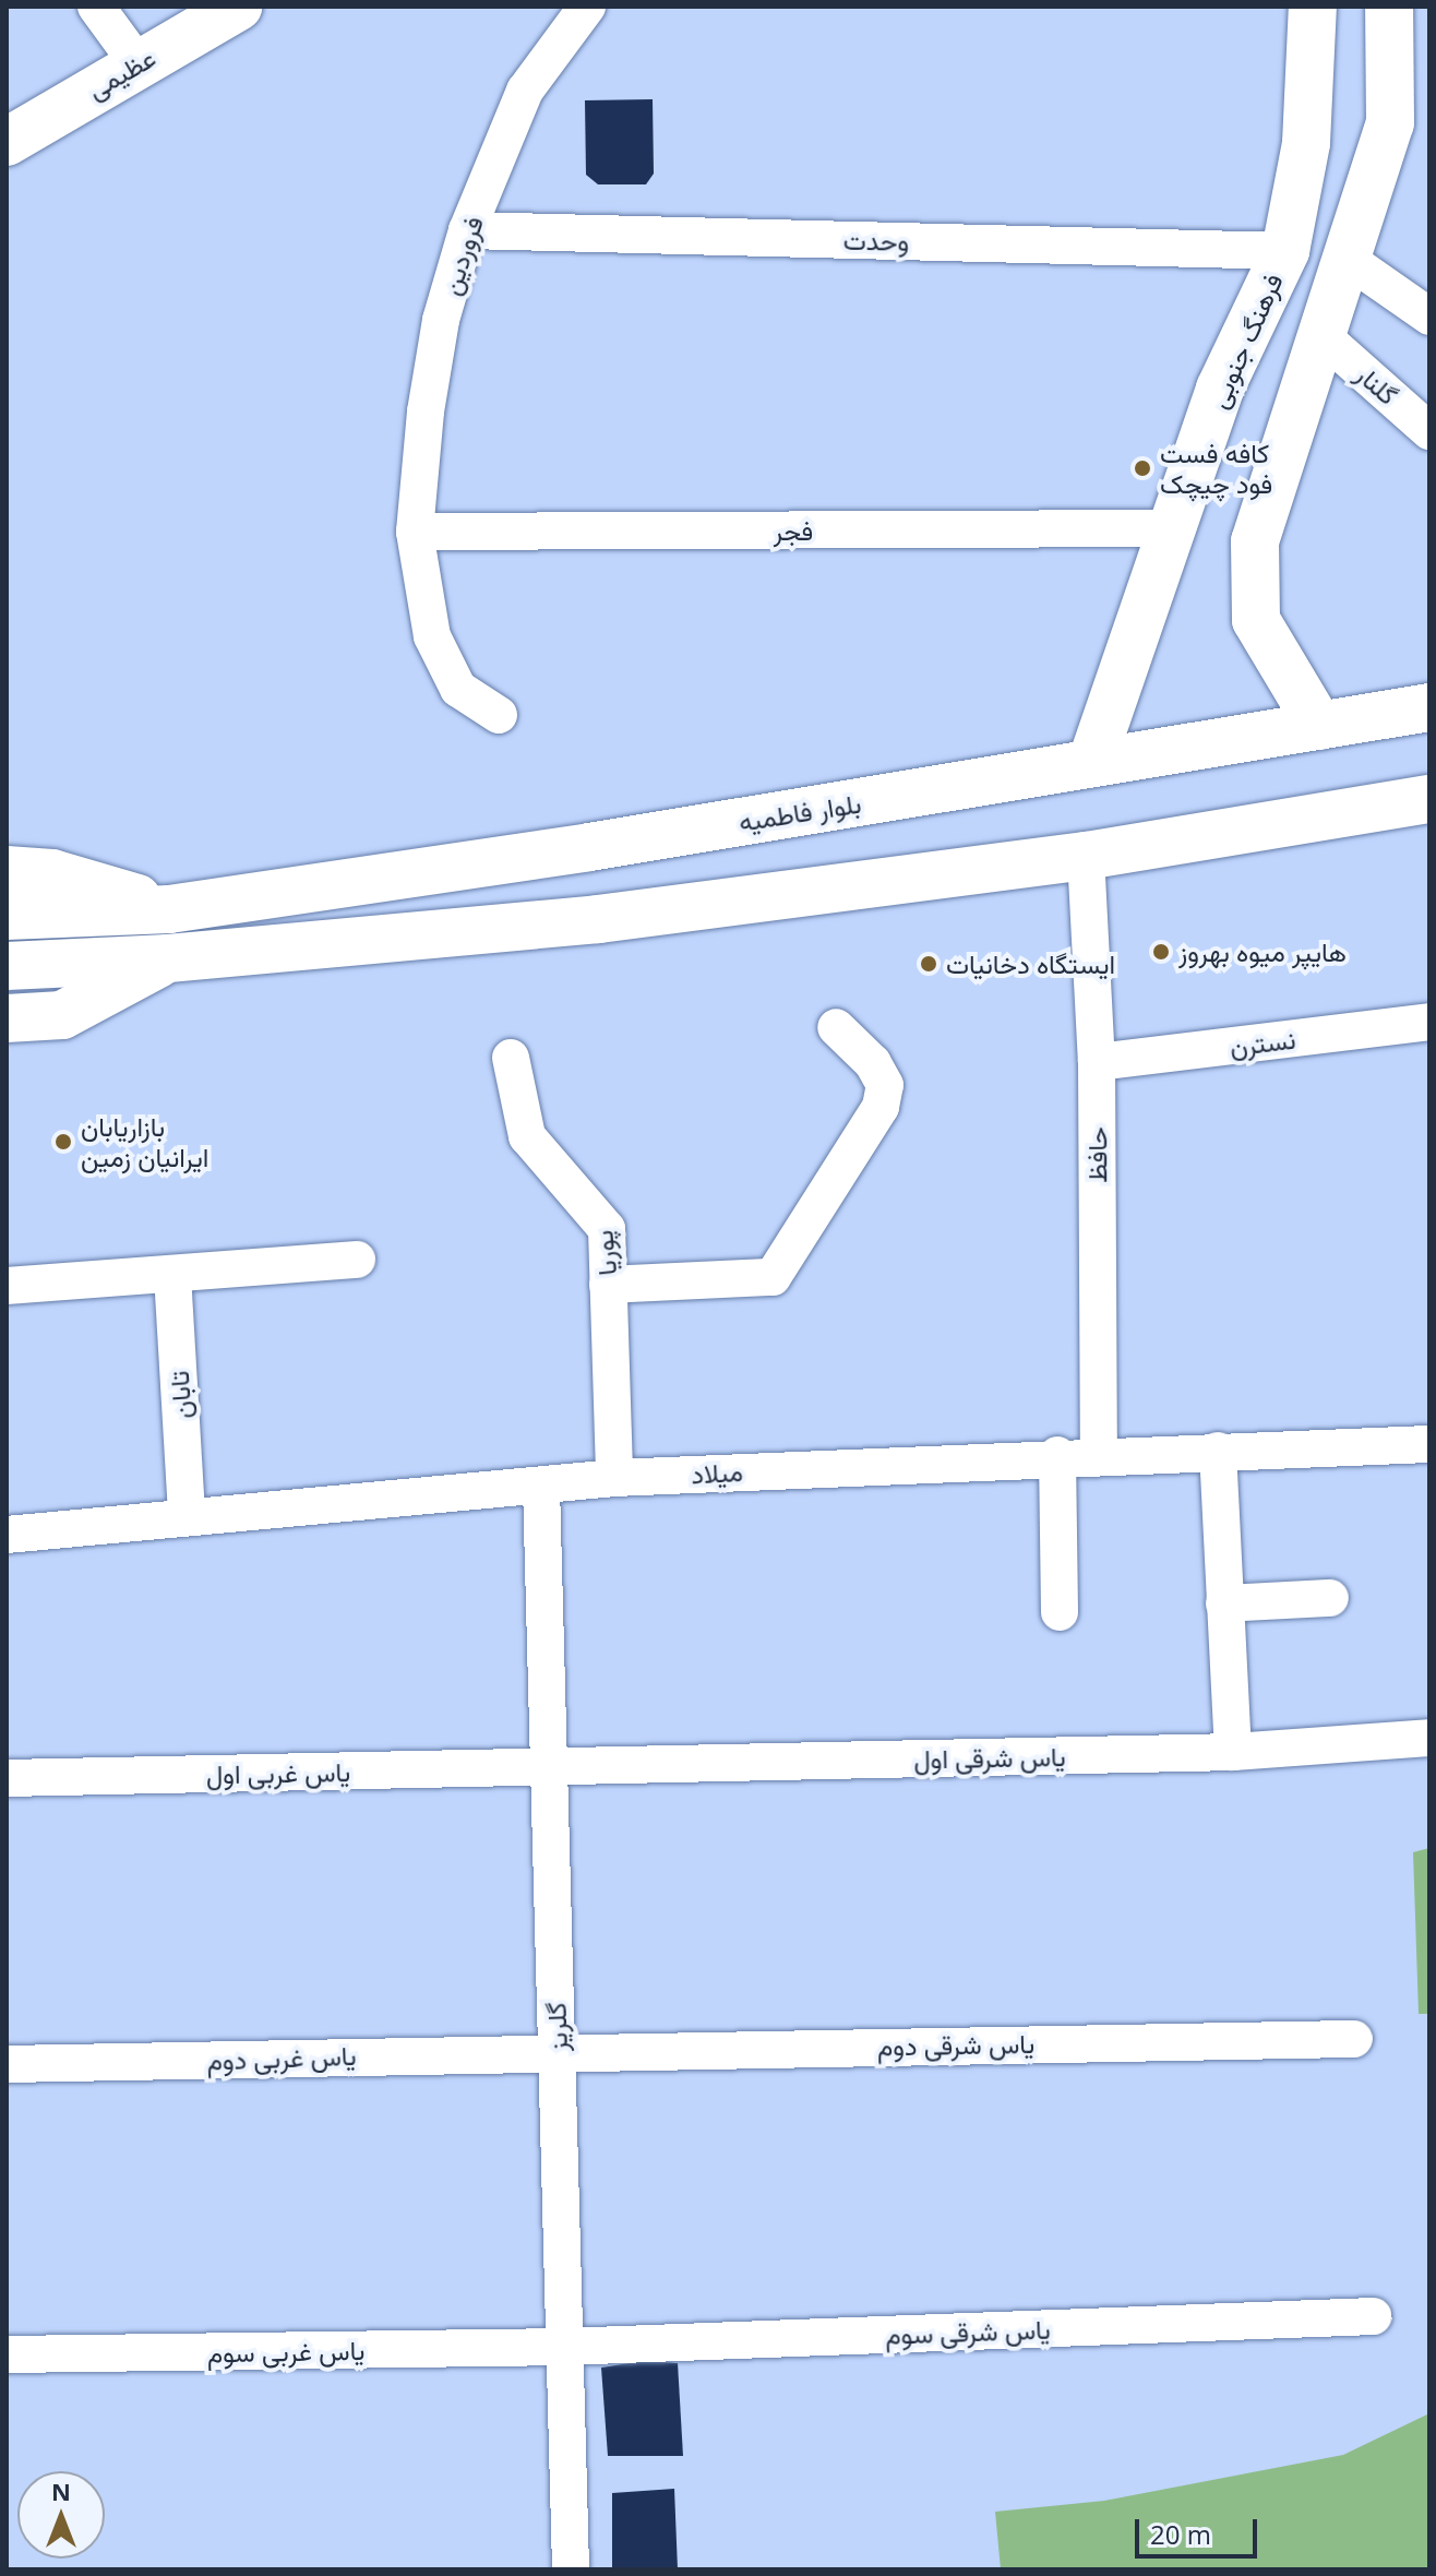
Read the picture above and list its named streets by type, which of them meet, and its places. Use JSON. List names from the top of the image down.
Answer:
{
  "streets": {
    "main road": ["عظیمی", "فرهنگ جنوبی", "بلوار فاطمیه"],
    "street": [
      "وحدت",
      "فروردین",
      "گلنار",
      "فجر",
      "نسترن",
      "حافظ",
      "پوریا",
      "تابان",
      "میلاد",
      "یاس شرقی اول",
      "یاس غربی اول",
      "گلریز",
      "یاس شرقی دوم",
      "یاس غربی دوم",
      "یاس شرقی سوم",
      "یاس غربی سوم"
    ]
  },
  "crossings": [
    ["وحدت", "فروردین"],
    ["وحدت", "فرهنگ جنوبی"],
    ["فروردین", "فجر"],
    ["فرهنگ جنوبی", "فجر"],
    ["فرهنگ جنوبی", "بلوار فاطمیه"],
    ["نسترن", "حافظ"],
    ["حافظ", "میلاد"],
    ["پوریا", "میلاد"],
    ["تابان", "میلاد"],
    ["میلاد", "گلریز"],
    ["یاس شرقی اول", "یاس غربی اول"],
    ["یاس شرقی اول", "گلریز"],
    ["یاس غربی اول", "گلریز"],
    ["گلریز", "یاس شرقی دوم"],
    ["گلریز", "یاس غربی دوم"],
    ["گلریز", "یاس شرقی سوم"],
    ["گلریز", "یاس غربی سوم"],
    ["یاس شرقی دوم", "یاس غربی دوم"],
    ["یاس شرقی سوم", "یاس غربی سوم"]
  ],
  "places": [
    "کافه فست فود چیچک",
    "هایپر میوه بهروز",
    "ایستگاه دخانیات",
    "بازاریابان ایرانیان زمین"
  ],
  "scale_bar": "20 m",
  "north": "top"
}
